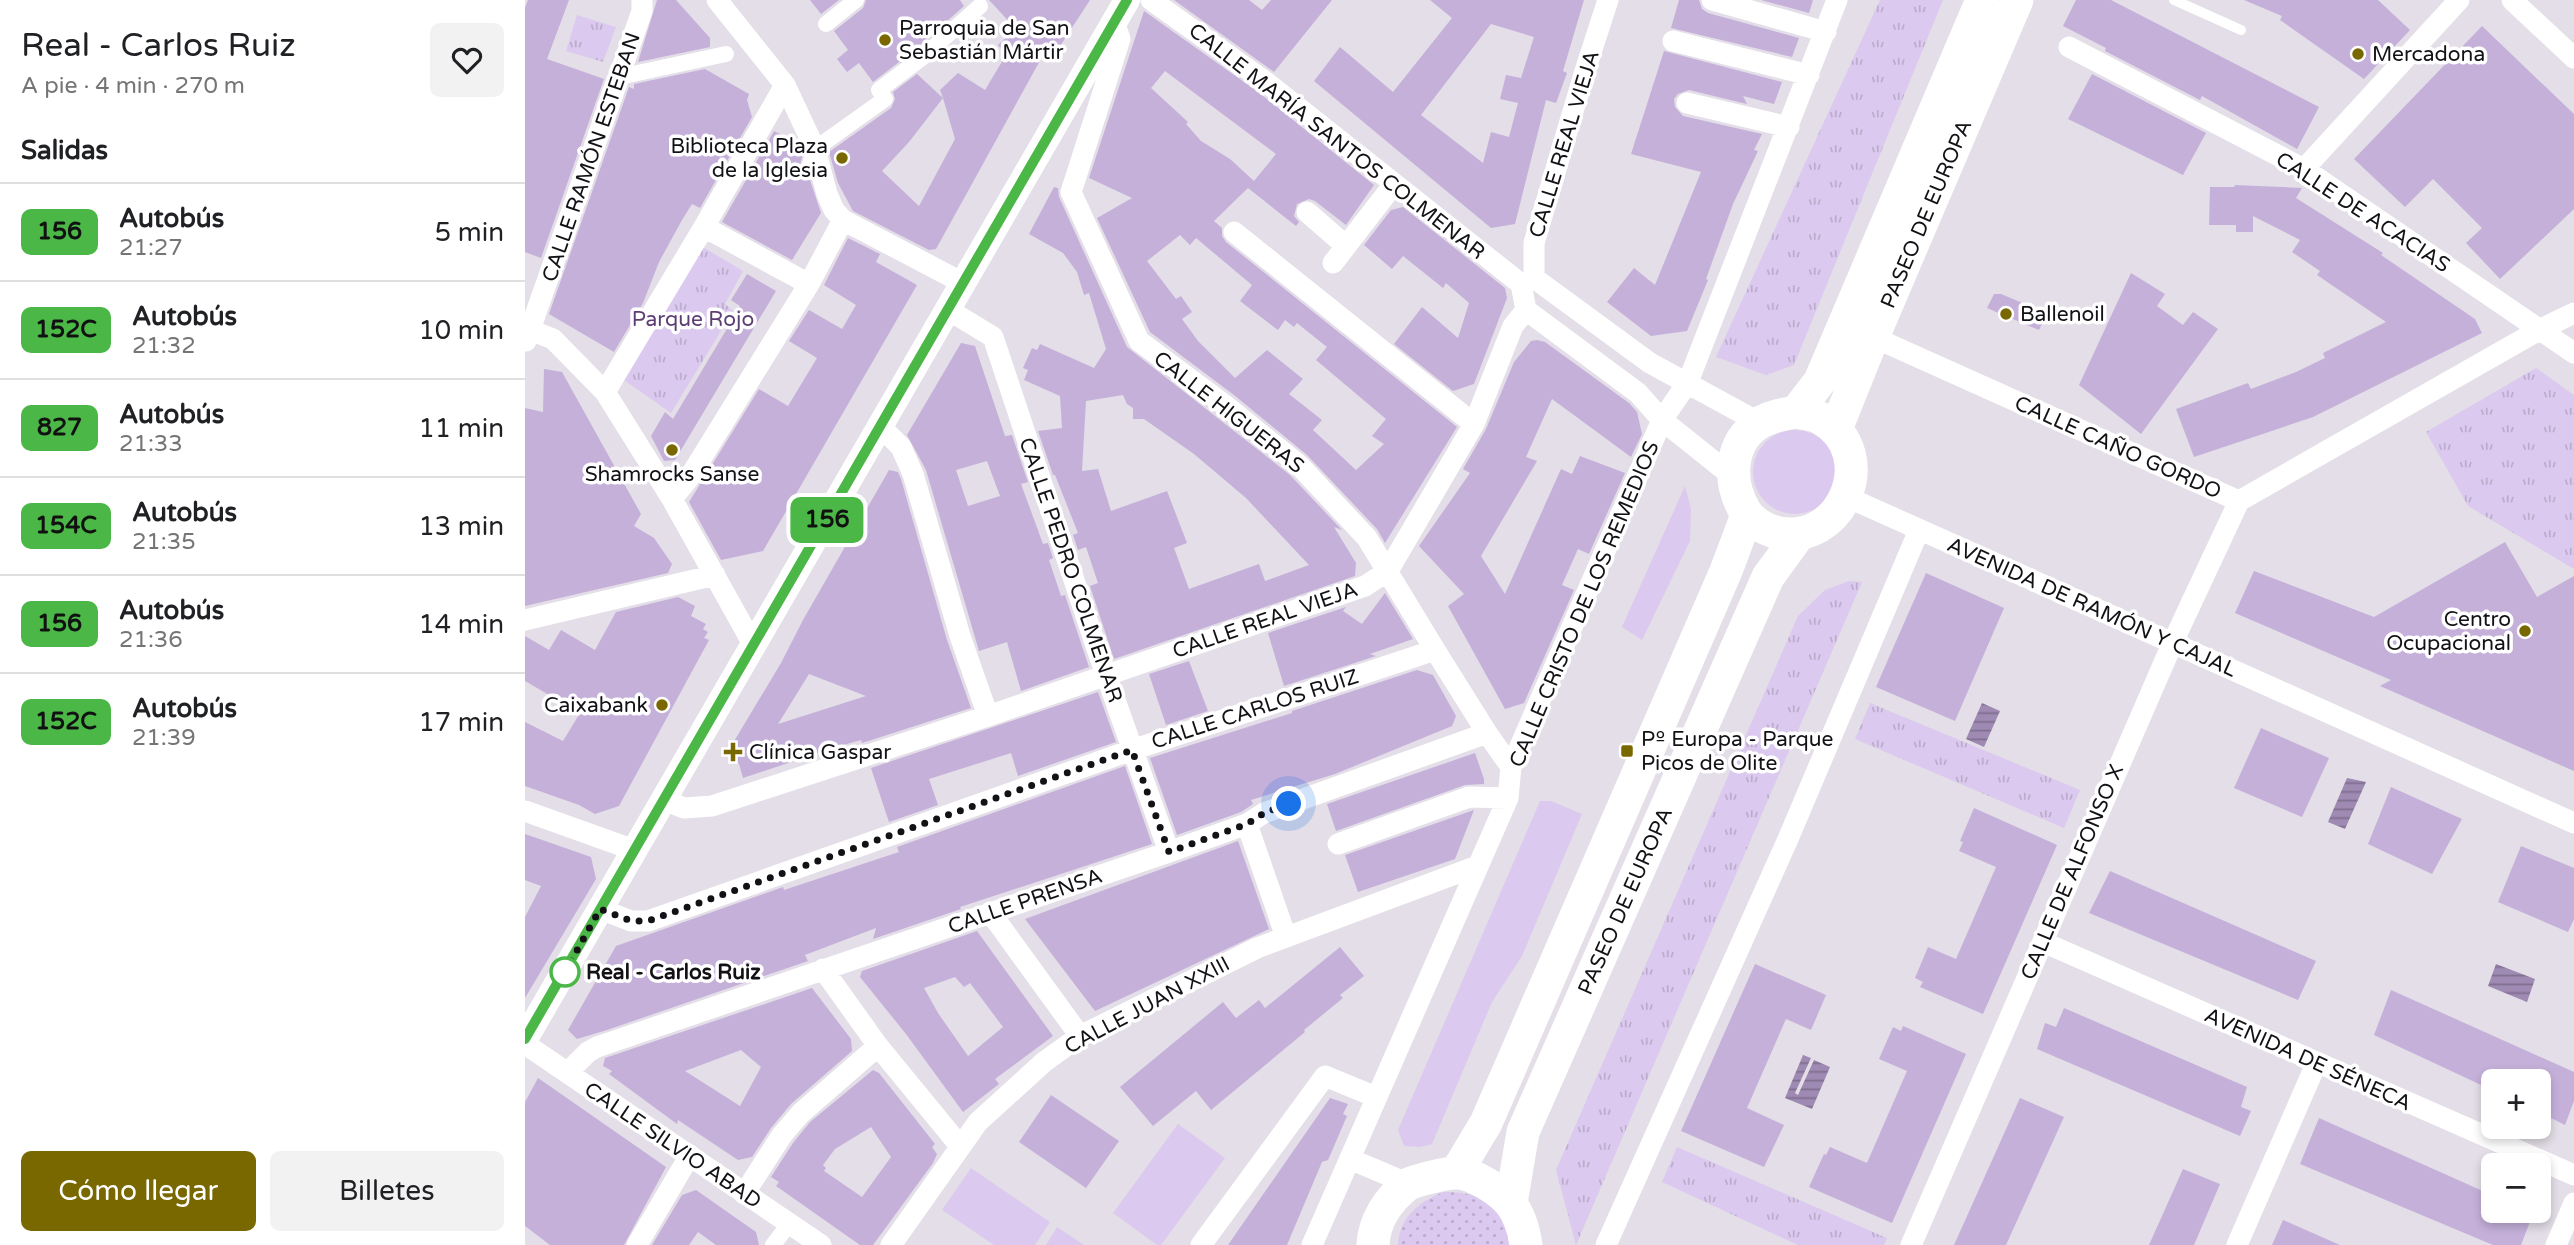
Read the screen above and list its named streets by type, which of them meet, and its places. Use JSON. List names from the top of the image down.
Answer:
{
  "streets": {
    "main road": ["PASEO DE EUROPA"],
    "street": [
      "CALLE MARÍA SANTOS COLMENAR",
      "CALLE REAL VIEJA",
      "CALLE RAMÓN ESTEBAN",
      "CALLE DE ACACIAS",
      "CALLE HIGUERAS",
      "CALLE CAÑO GORDO",
      "CALLE PEDRO COLMENAR",
      "CALLE CRISTO DE LOS REMEDIOS",
      "AVENIDA DE RAMÓN Y CAJAL",
      "CALLE CARLOS RUIZ",
      "CALLE DE ALFONSO X",
      "CALLE PRENSA",
      "CALLE JUAN XXIII",
      "AVENIDA DE SÉNECA",
      "CALLE SILVIO ABAD"
    ]
  },
  "crossings": [
    ["CALLE MARÍA SANTOS COLMENAR", "CALLE REAL VIEJA"],
    ["CALLE MARÍA SANTOS COLMENAR", "PASEO DE EUROPA"],
    ["CALLE MARÍA SANTOS COLMENAR", "CALLE CRISTO DE LOS REMEDIOS"],
    ["CALLE MARÍA SANTOS COLMENAR", "AVENIDA DE RAMÓN Y CAJAL"],
    ["CALLE REAL VIEJA", "CALLE HIGUERAS"],
    ["CALLE REAL VIEJA", "CALLE PEDRO COLMENAR"],
    ["CALLE DE ACACIAS", "CALLE CAÑO GORDO"],
    ["PASEO DE EUROPA", "CALLE CAÑO GORDO"],
    ["PASEO DE EUROPA", "AVENIDA DE RAMÓN Y CAJAL"],
    ["CALLE HIGUERAS", "CALLE CRISTO DE LOS REMEDIOS"],
    ["CALLE HIGUERAS", "CALLE CARLOS RUIZ"],
    ["CALLE HIGUERAS", "CALLE PRENSA"],
    ["CALLE CAÑO GORDO", "CALLE DE ALFONSO X"],
    ["CALLE PEDRO COLMENAR", "CALLE CARLOS RUIZ"],
    ["CALLE PEDRO COLMENAR", "CALLE PRENSA"],
    ["CALLE CRISTO DE LOS REMEDIOS", "CALLE JUAN XXIII"],
    ["AVENIDA DE RAMÓN Y CAJAL", "CALLE DE ALFONSO X"],
    ["CALLE DE ALFONSO X", "AVENIDA DE SÉNECA"],
    ["CALLE PRENSA", "CALLE SILVIO ABAD"]
  ],
  "parks": ["Parque Rojo"],
  "places": {
    "other": [
      "Parroquia de San Sebastián Mártir",
      "Mercadona",
      "Biblioteca Plaza de la Iglesia",
      "Ballenoil",
      "Shamrocks Sanse",
      "Centro Ocupacional",
      "Caixabank",
      "Real - Carlos Ruiz"
    ],
    "transit": ["Pº Europa - Parque Picos de Olite"],
    "health": ["Clínica Gaspar"]
  },
  "lines": ["bus line 156"],
  "page": {
    "heading": [
      ["Real - Carlos Ruiz", "A pie · 4 min · 270 m"],
      "Salidas"
    ],
    "on_map": "156",
    "list": [
      {
        "mark": "156",
        "name": "Autobús",
        "note": "21:27",
        "value": "5 min"
      },
      {
        "mark": "152C",
        "name": "Autobús",
        "note": "21:32",
        "value": "10 min"
      },
      {
        "mark": "827",
        "name": "Autobús",
        "note": "21:33",
        "value": "11 min"
      },
      {
        "mark": "154C",
        "name": "Autobús",
        "note": "21:35",
        "value": "13 min"
      },
      {
        "mark": "156",
        "name": "Autobús",
        "note": "21:36",
        "value": "14 min"
      },
      {
        "mark": "152C",
        "name": "Autobús",
        "note": "21:39",
        "value": "17 min"
      }
    ],
    "map_buttons": ["+", "−"],
    "buttons": ["Cómo llegar", "Billetes"]
  }
}
